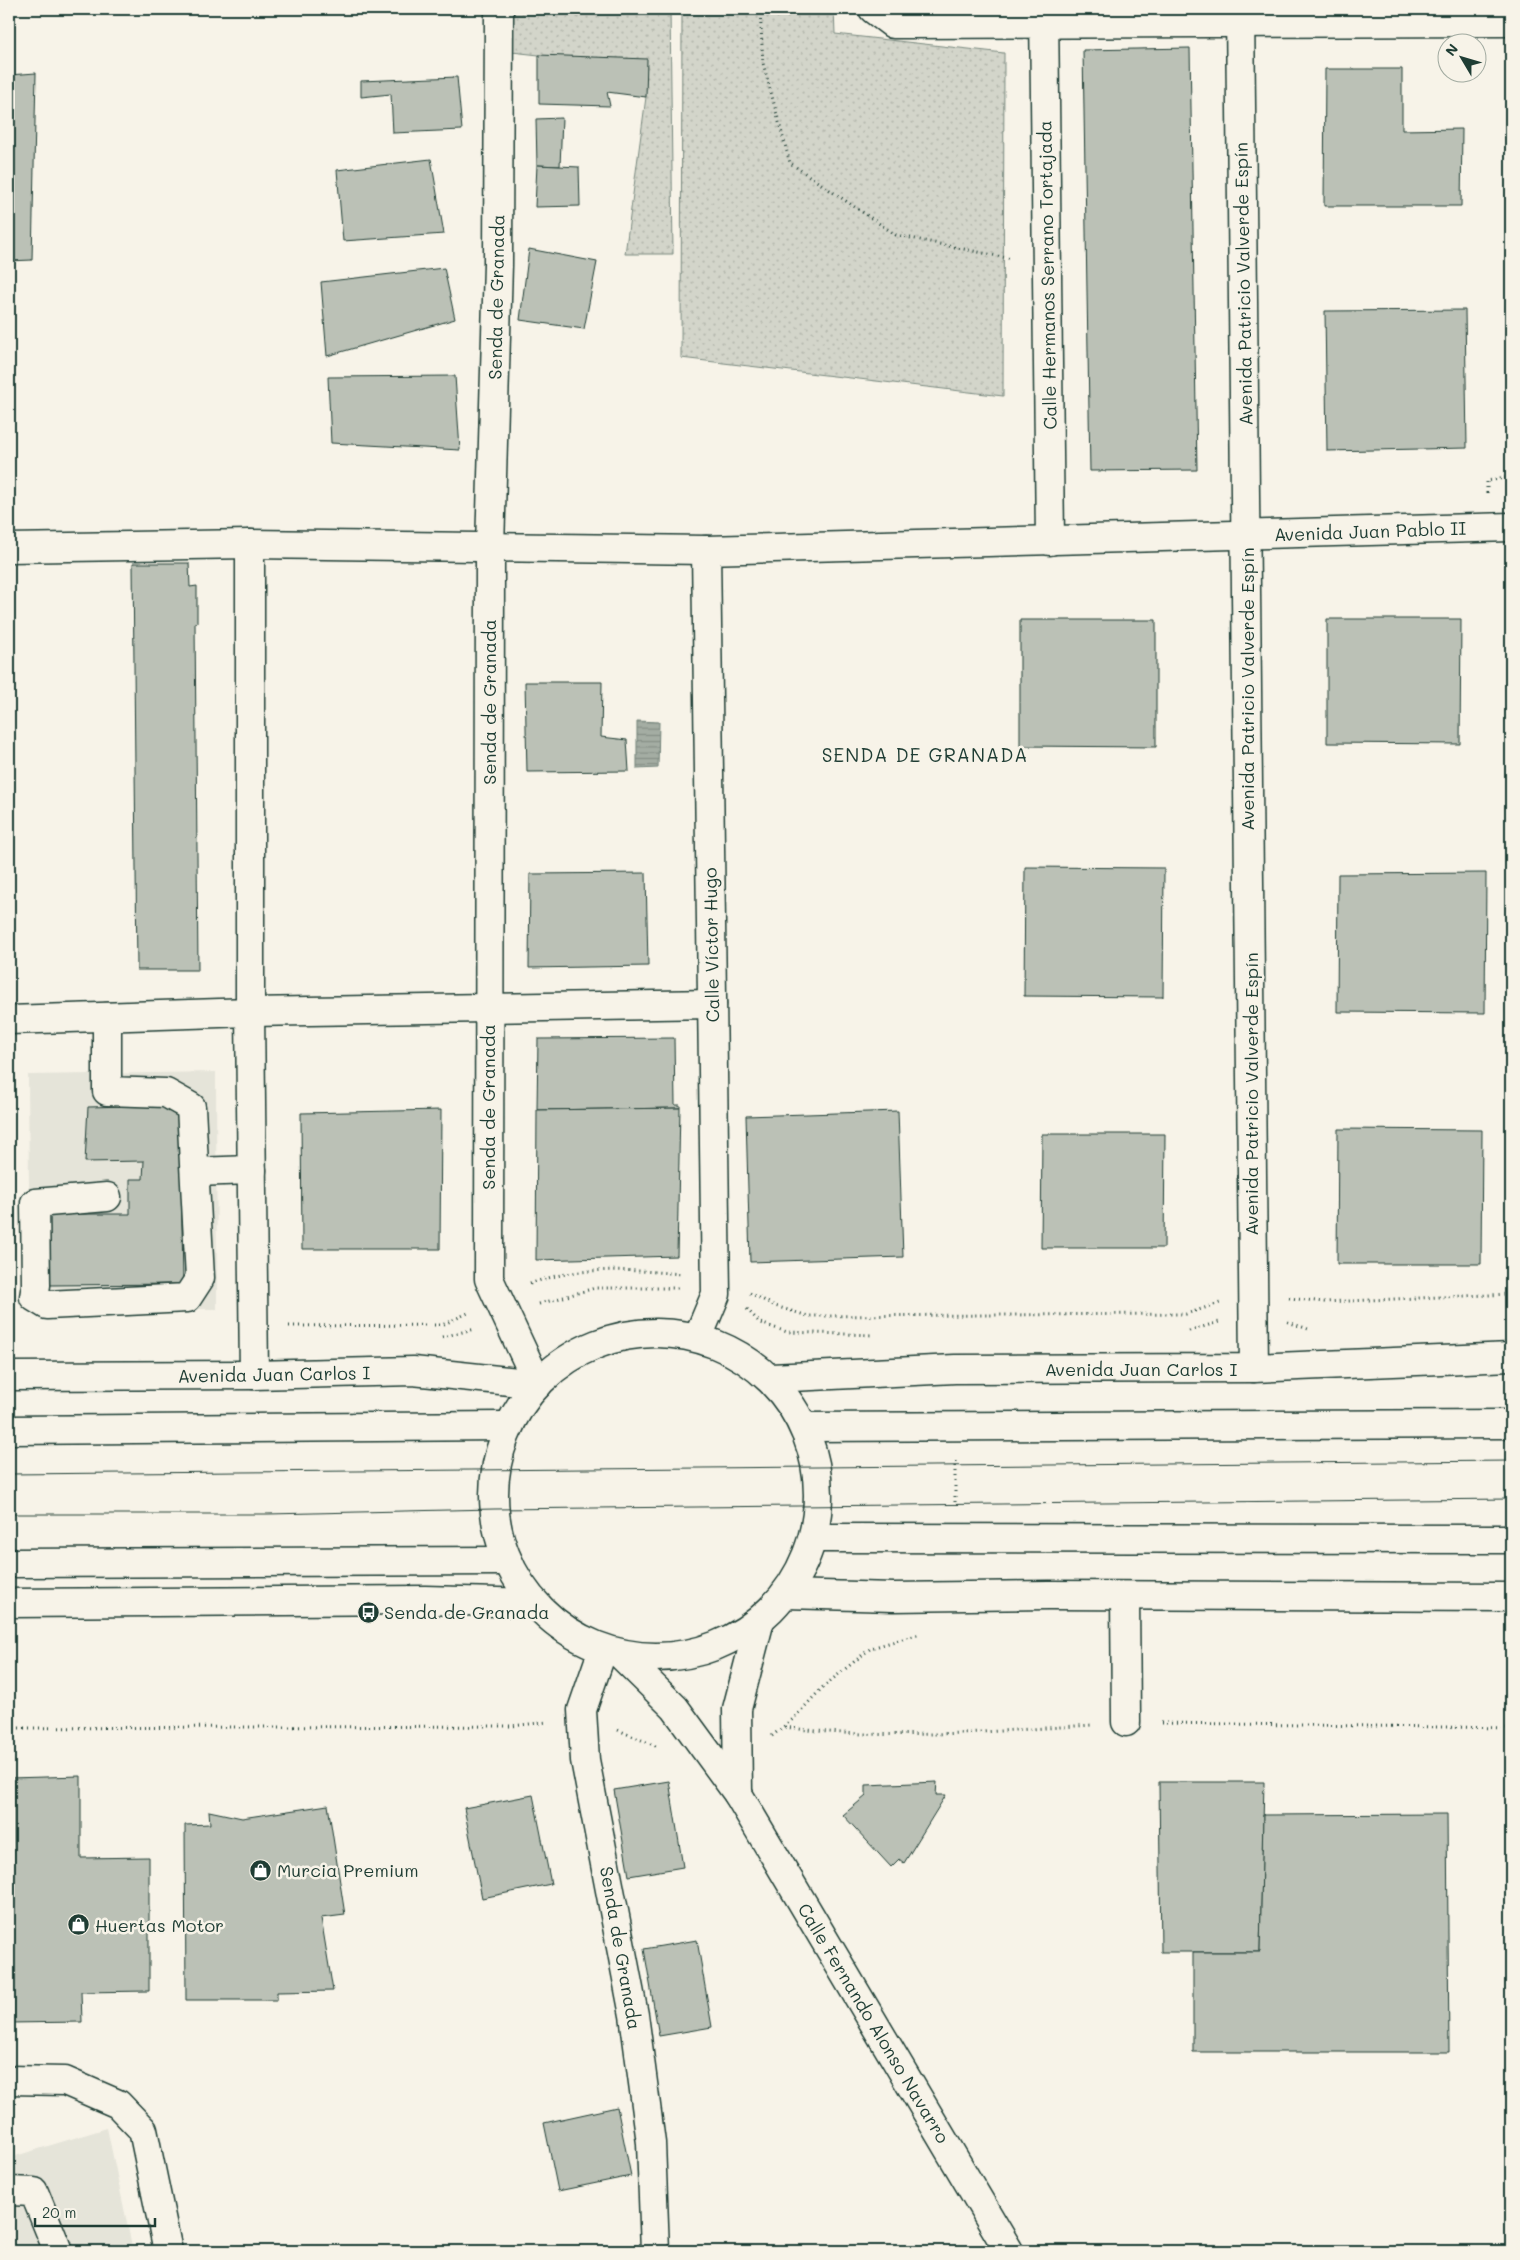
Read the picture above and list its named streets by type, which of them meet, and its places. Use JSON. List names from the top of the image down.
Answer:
{
  "streets": {
    "street": [
      "Calle Hermanos Serrano Tortajada",
      "Avenida Patricio Valverde Espín",
      "Senda de Granada",
      "Avenida Juan Pablo II",
      "Calle Víctor Hugo",
      "Avenida Juan Carlos I",
      "Calle Fernando Alonso Navarro"
    ]
  },
  "crossings": [
    ["Calle Hermanos Serrano Tortajada", "Avenida Juan Pablo II"],
    ["Avenida Patricio Valverde Espín", "Avenida Juan Pablo II"],
    ["Avenida Patricio Valverde Espín", "Avenida Juan Carlos I"],
    ["Senda de Granada", "Avenida Juan Pablo II"],
    ["Senda de Granada", "Avenida Juan Carlos I"],
    ["Senda de Granada", "Calle Fernando Alonso Navarro"],
    ["Avenida Juan Pablo II", "Calle Víctor Hugo"]
  ],
  "districts": ["SENDA DE GRANADA"],
  "places": {
    "bus stop": ["Senda de Granada"],
    "shop": ["Murcia Premium", "Huertas Motor"]
  },
  "scale_bar": "20 m",
  "north": "top left"
}
